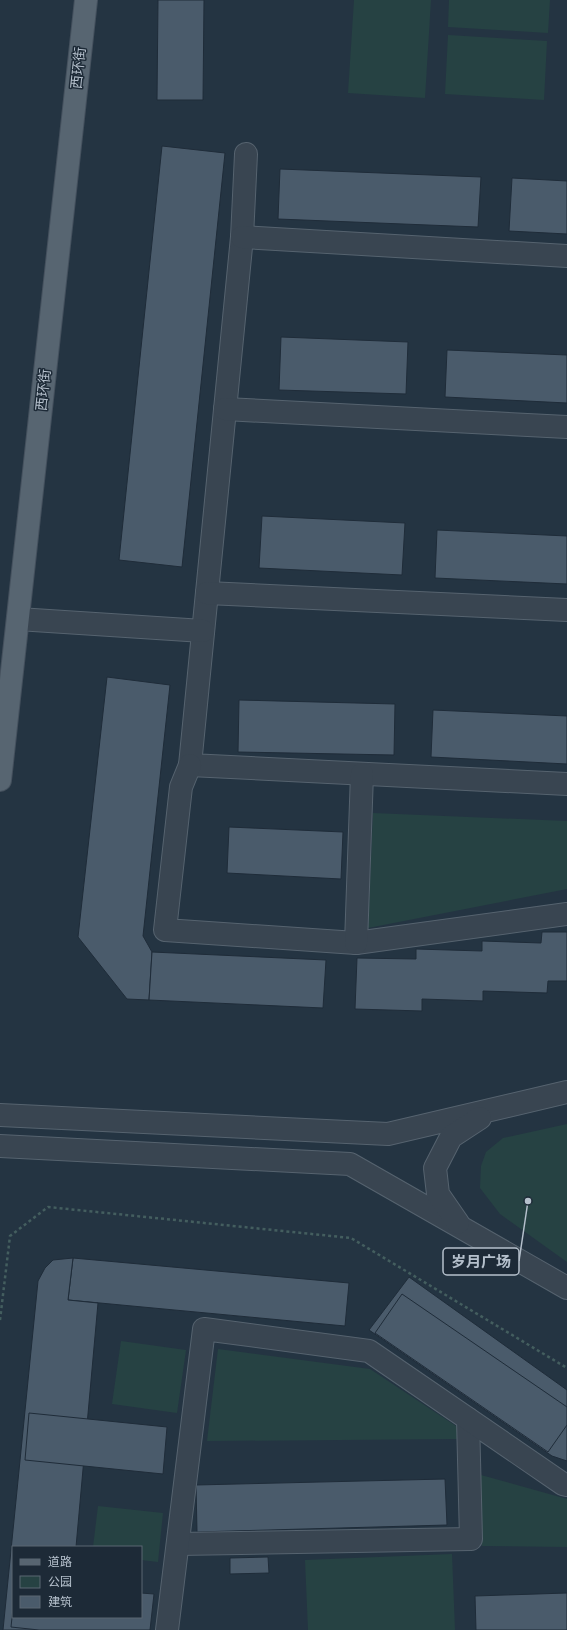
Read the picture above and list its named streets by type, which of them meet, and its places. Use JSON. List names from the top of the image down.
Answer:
{
  "streets": {
    "main road": ["西环街"]
  },
  "places": ["岁月广场"],
  "legend": ["道路", "公园", "建筑"]
}
